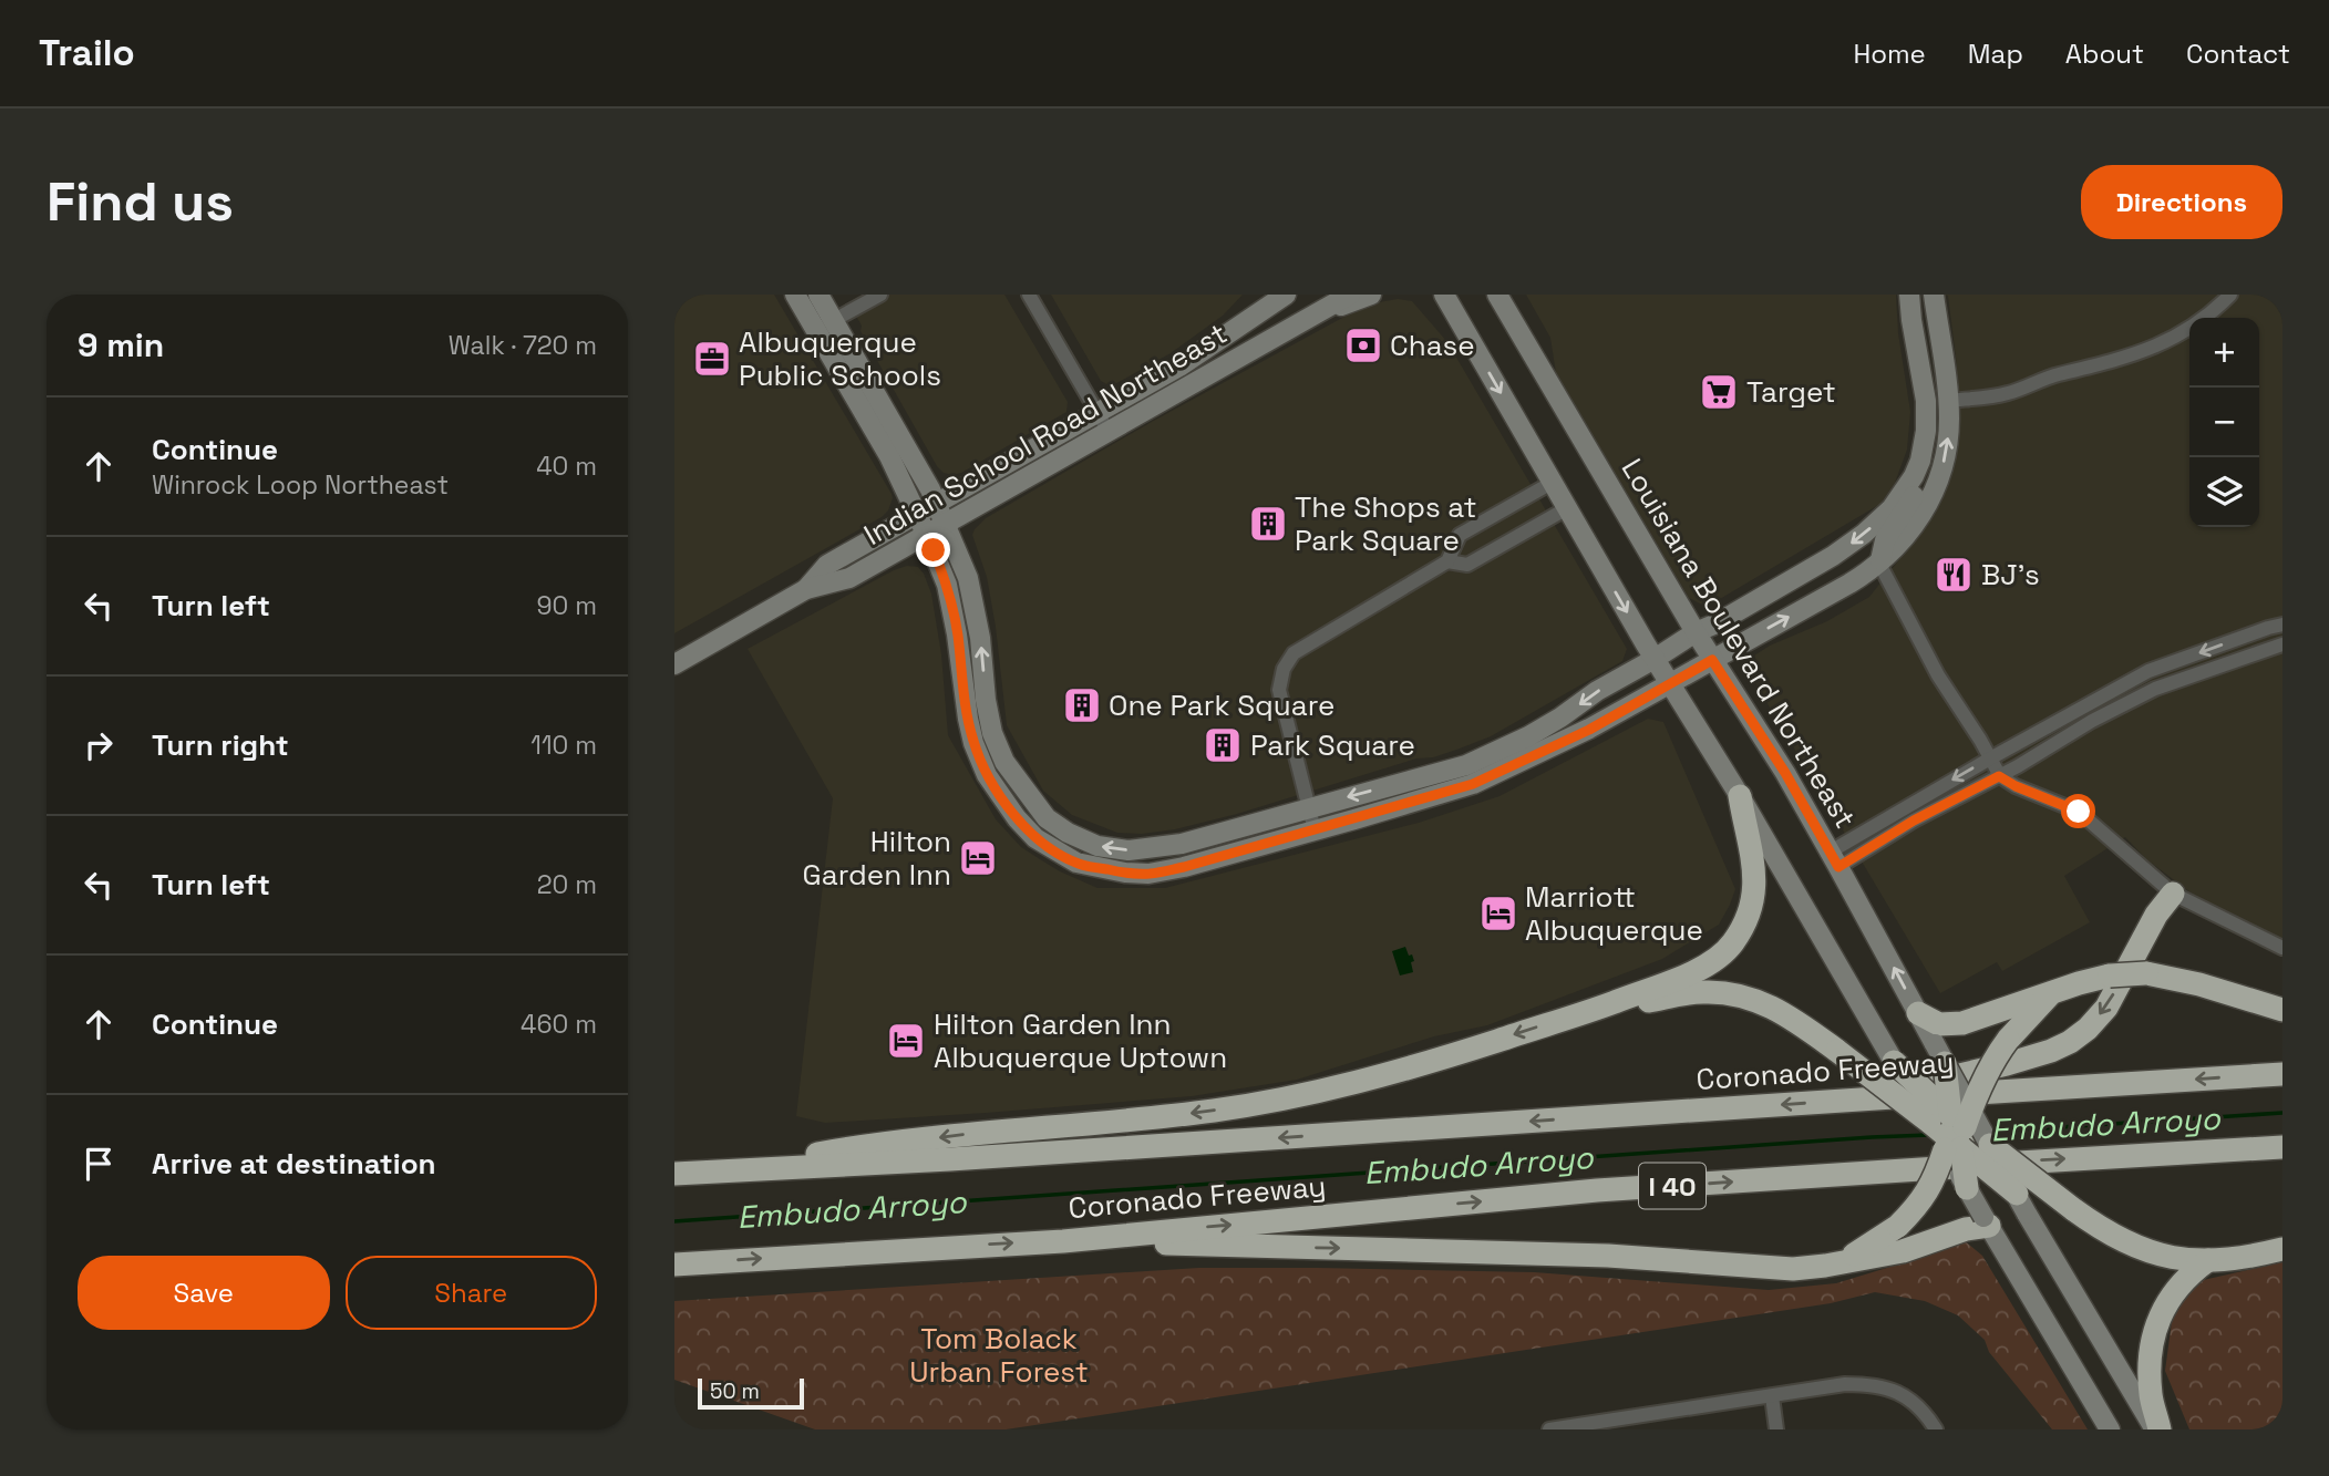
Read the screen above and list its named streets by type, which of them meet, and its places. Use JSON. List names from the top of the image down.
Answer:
{
  "streets": {
    "highway": ["Coronado Freeway", "I 40"],
    "street": ["Indian School Road Northeast", "Louisiana Boulevard Northeast"]
  },
  "water": ["Embudo Arroyo"],
  "parks": ["Tom Bolack Urban Forest"],
  "places": {
    "bank": ["Chase"],
    "office": ["Albuquerque Public Schools"],
    "supermarket": ["Target"],
    "building": ["The Shops at Park Square", "One Park Square", "Park Square"],
    "restaurant": ["BJ's"],
    "hotel": ["Hilton Garden Inn", "Marriott Albuquerque", "Hilton Garden Inn Albuquerque Uptown"]
  },
  "scale_bar": "50 m",
  "page": {
    "header": "Trailo",
    "nav": [
      "Home",
      "Map",
      "About",
      "Contact"
    ],
    "buttons": [
      "Directions",
      ["Save", "Share"]
    ],
    "title": "Find us",
    "heading": ["9 min", "Walk · 720 m"],
    "map_buttons": ["+", "−"],
    "list": [
      ["Continue", "Winrock Loop Northeast", "40 m"],
      ["Turn left", "90 m"],
      ["Turn right", "110 m"],
      ["Turn left", "20 m"],
      ["Continue", "460 m"],
      "Arrive at destination"
    ],
    "scale": "50 m"
  }
}
